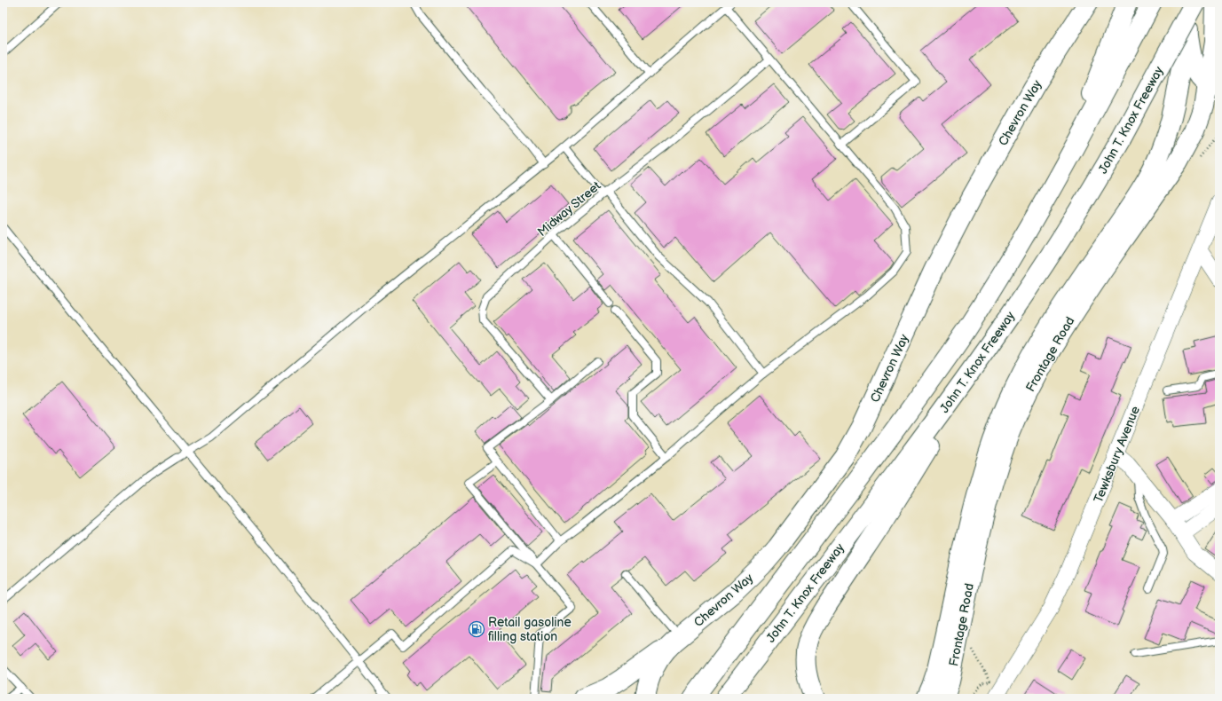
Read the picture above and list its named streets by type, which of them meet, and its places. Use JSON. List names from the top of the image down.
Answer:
{
  "streets": {
    "main road": ["Chevron Way", "John T. Knox Freeway", "Frontage Road"],
    "street": ["Tewksbury Avenue"],
    "lane": ["Midway Street"]
  },
  "places": {
    "fuel station": ["Retail gasoline filling station"]
  }
}
